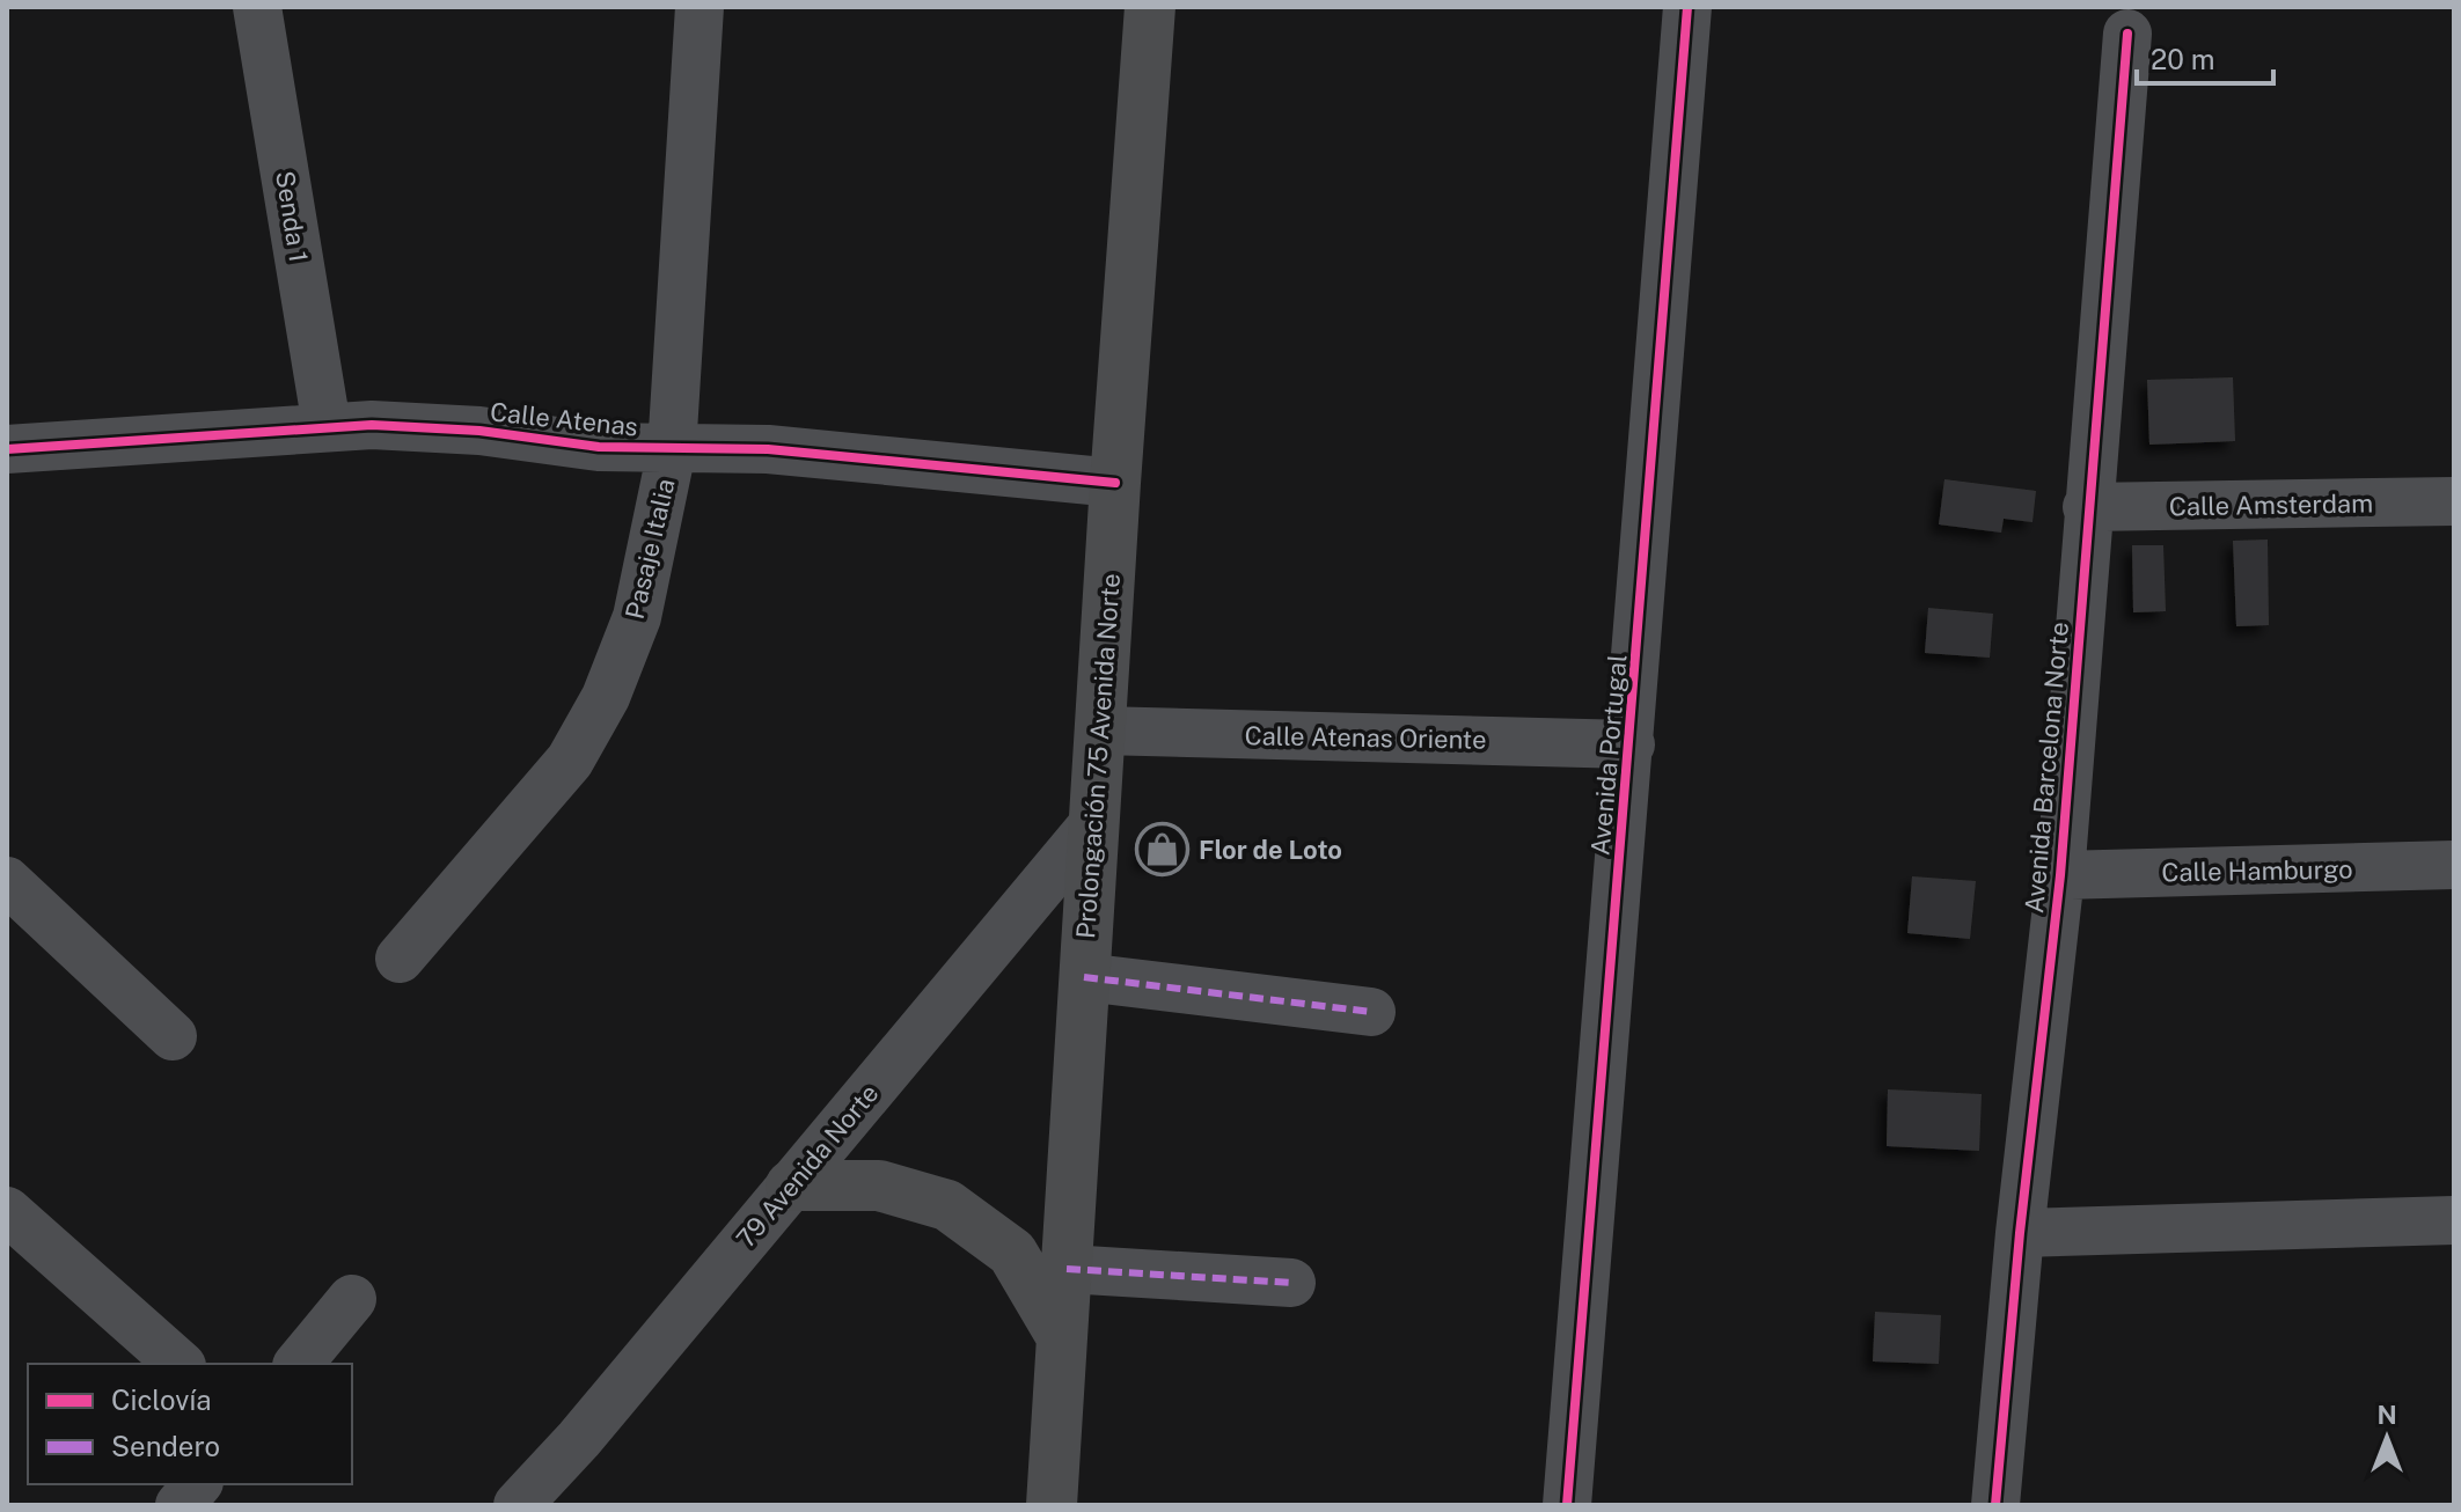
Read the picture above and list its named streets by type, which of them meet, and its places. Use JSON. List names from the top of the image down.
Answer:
{
  "streets": {
    "main road": ["Prolongación 75 Avenida Norte"],
    "street": [
      "Senda 1",
      "Calle Atenas",
      "Calle Amsterdam",
      "Pasaje Italia",
      "Calle Atenas Oriente",
      "Avenida Portugal",
      "Avenida Barcelona Norte",
      "Calle Hamburgo",
      "79 Avenida Norte"
    ]
  },
  "crossings": [
    ["Senda 1", "Calle Atenas"],
    ["Calle Atenas", "Pasaje Italia"],
    ["Calle Atenas", "Prolongación 75 Avenida Norte"],
    ["Calle Amsterdam", "Avenida Barcelona Norte"],
    ["Calle Atenas Oriente", "Avenida Portugal"],
    ["Calle Atenas Oriente", "Prolongación 75 Avenida Norte"],
    ["Prolongación 75 Avenida Norte", "79 Avenida Norte"],
    ["Avenida Barcelona Norte", "Calle Hamburgo"]
  ],
  "places": {
    "shop": ["Flor de Loto"]
  },
  "legend": ["Ciclovía", "Sendero"],
  "scale_bar": "20 m",
  "north": "top"
}
